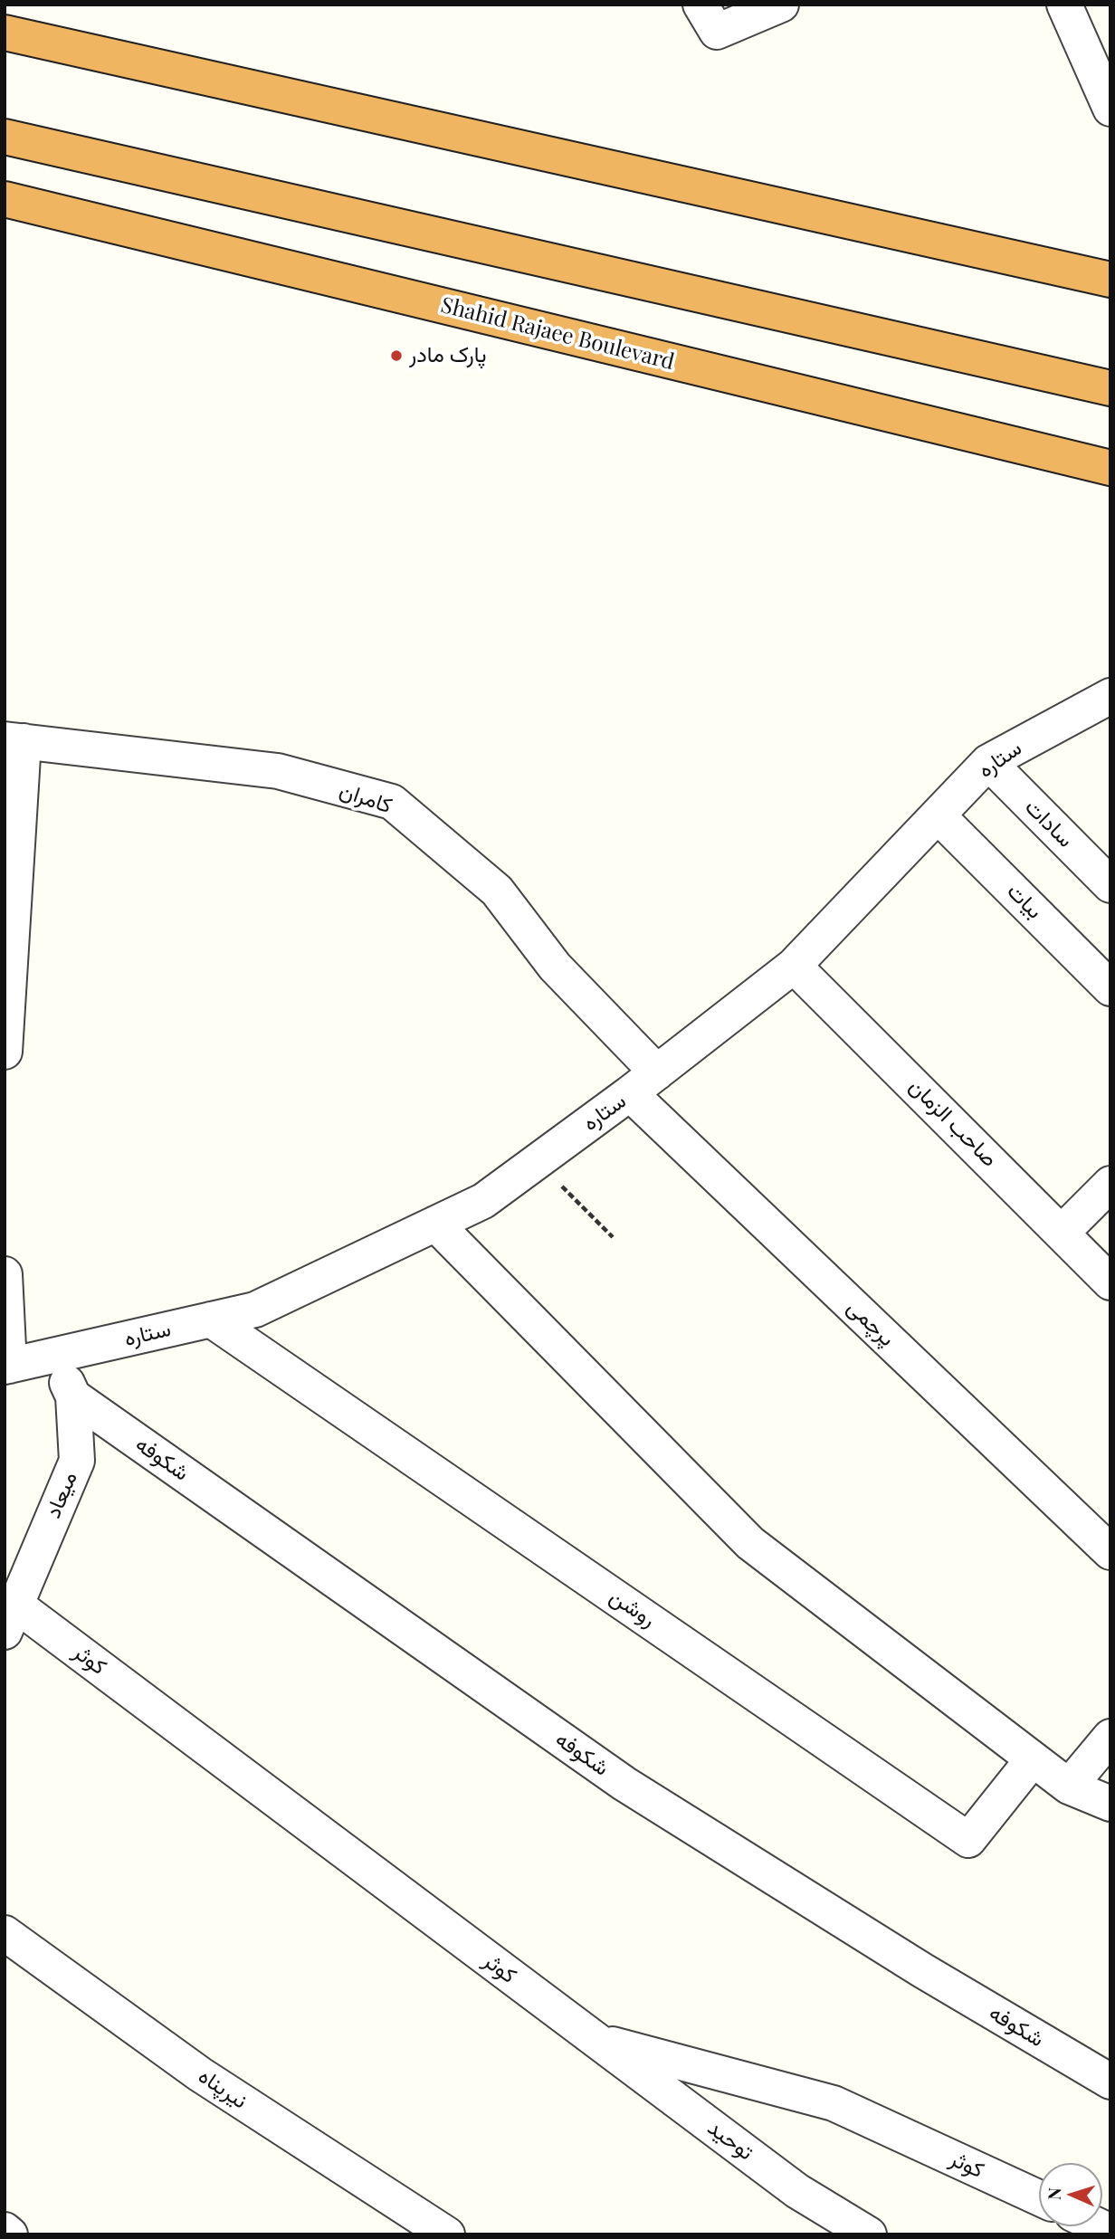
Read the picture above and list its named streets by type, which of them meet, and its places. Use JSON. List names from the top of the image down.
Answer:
{
  "streets": {
    "highway": ["Shahid Rajaee Boulevard"],
    "street": [
      "ستاره",
      "کامران",
      "سادات",
      "بیات",
      "صاحب الزمان",
      "پرچمی",
      "شکوفه",
      "میعاد",
      "روشن",
      "کوثر",
      "نیرپناه",
      "توحید"
    ]
  },
  "crossings": [
    ["ستاره", "کامران"],
    ["ستاره", "سادات"],
    ["ستاره", "بیات"],
    ["ستاره", "صاحب الزمان"],
    ["ستاره", "پرچمی"],
    ["ستاره", "میعاد"],
    ["ستاره", "روشن"],
    ["کامران", "پرچمی"],
    ["شکوفه", "میعاد"],
    ["میعاد", "کوثر"],
    ["کوثر", "توحید"]
  ],
  "places": ["پارک مادر"],
  "north": "left"
}
